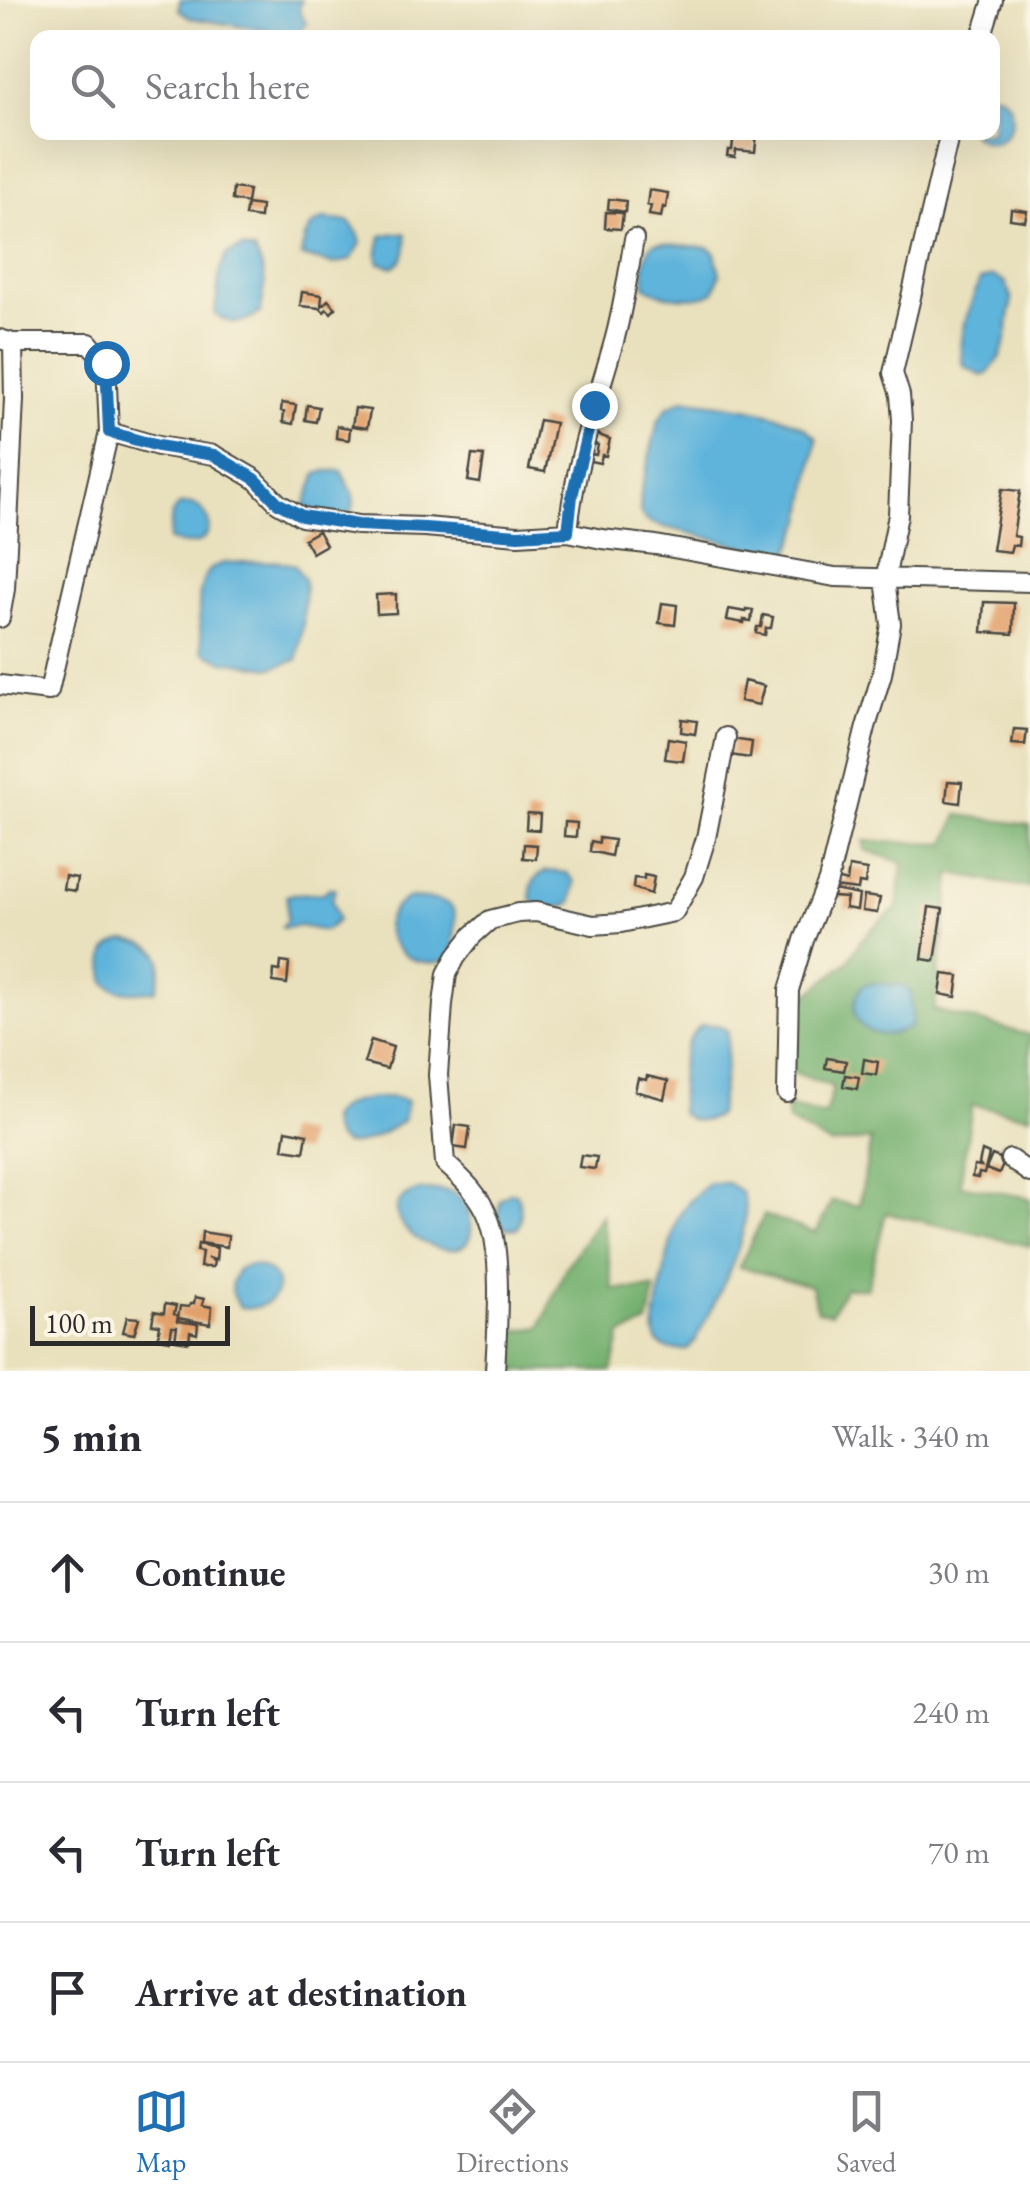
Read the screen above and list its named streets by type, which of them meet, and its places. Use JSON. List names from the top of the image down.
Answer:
{
  "scale_bar": "100 m",
  "page": {
    "search": "Search here",
    "scale": "100 m",
    "heading": ["5 min", "Walk · 340 m"],
    "list": [
      ["Continue", "30 m"],
      ["Turn left", "240 m"],
      ["Turn left", "70 m"],
      "Arrive at destination"
    ],
    "nav": ["Map", "Directions", "Saved"]
  }
}
